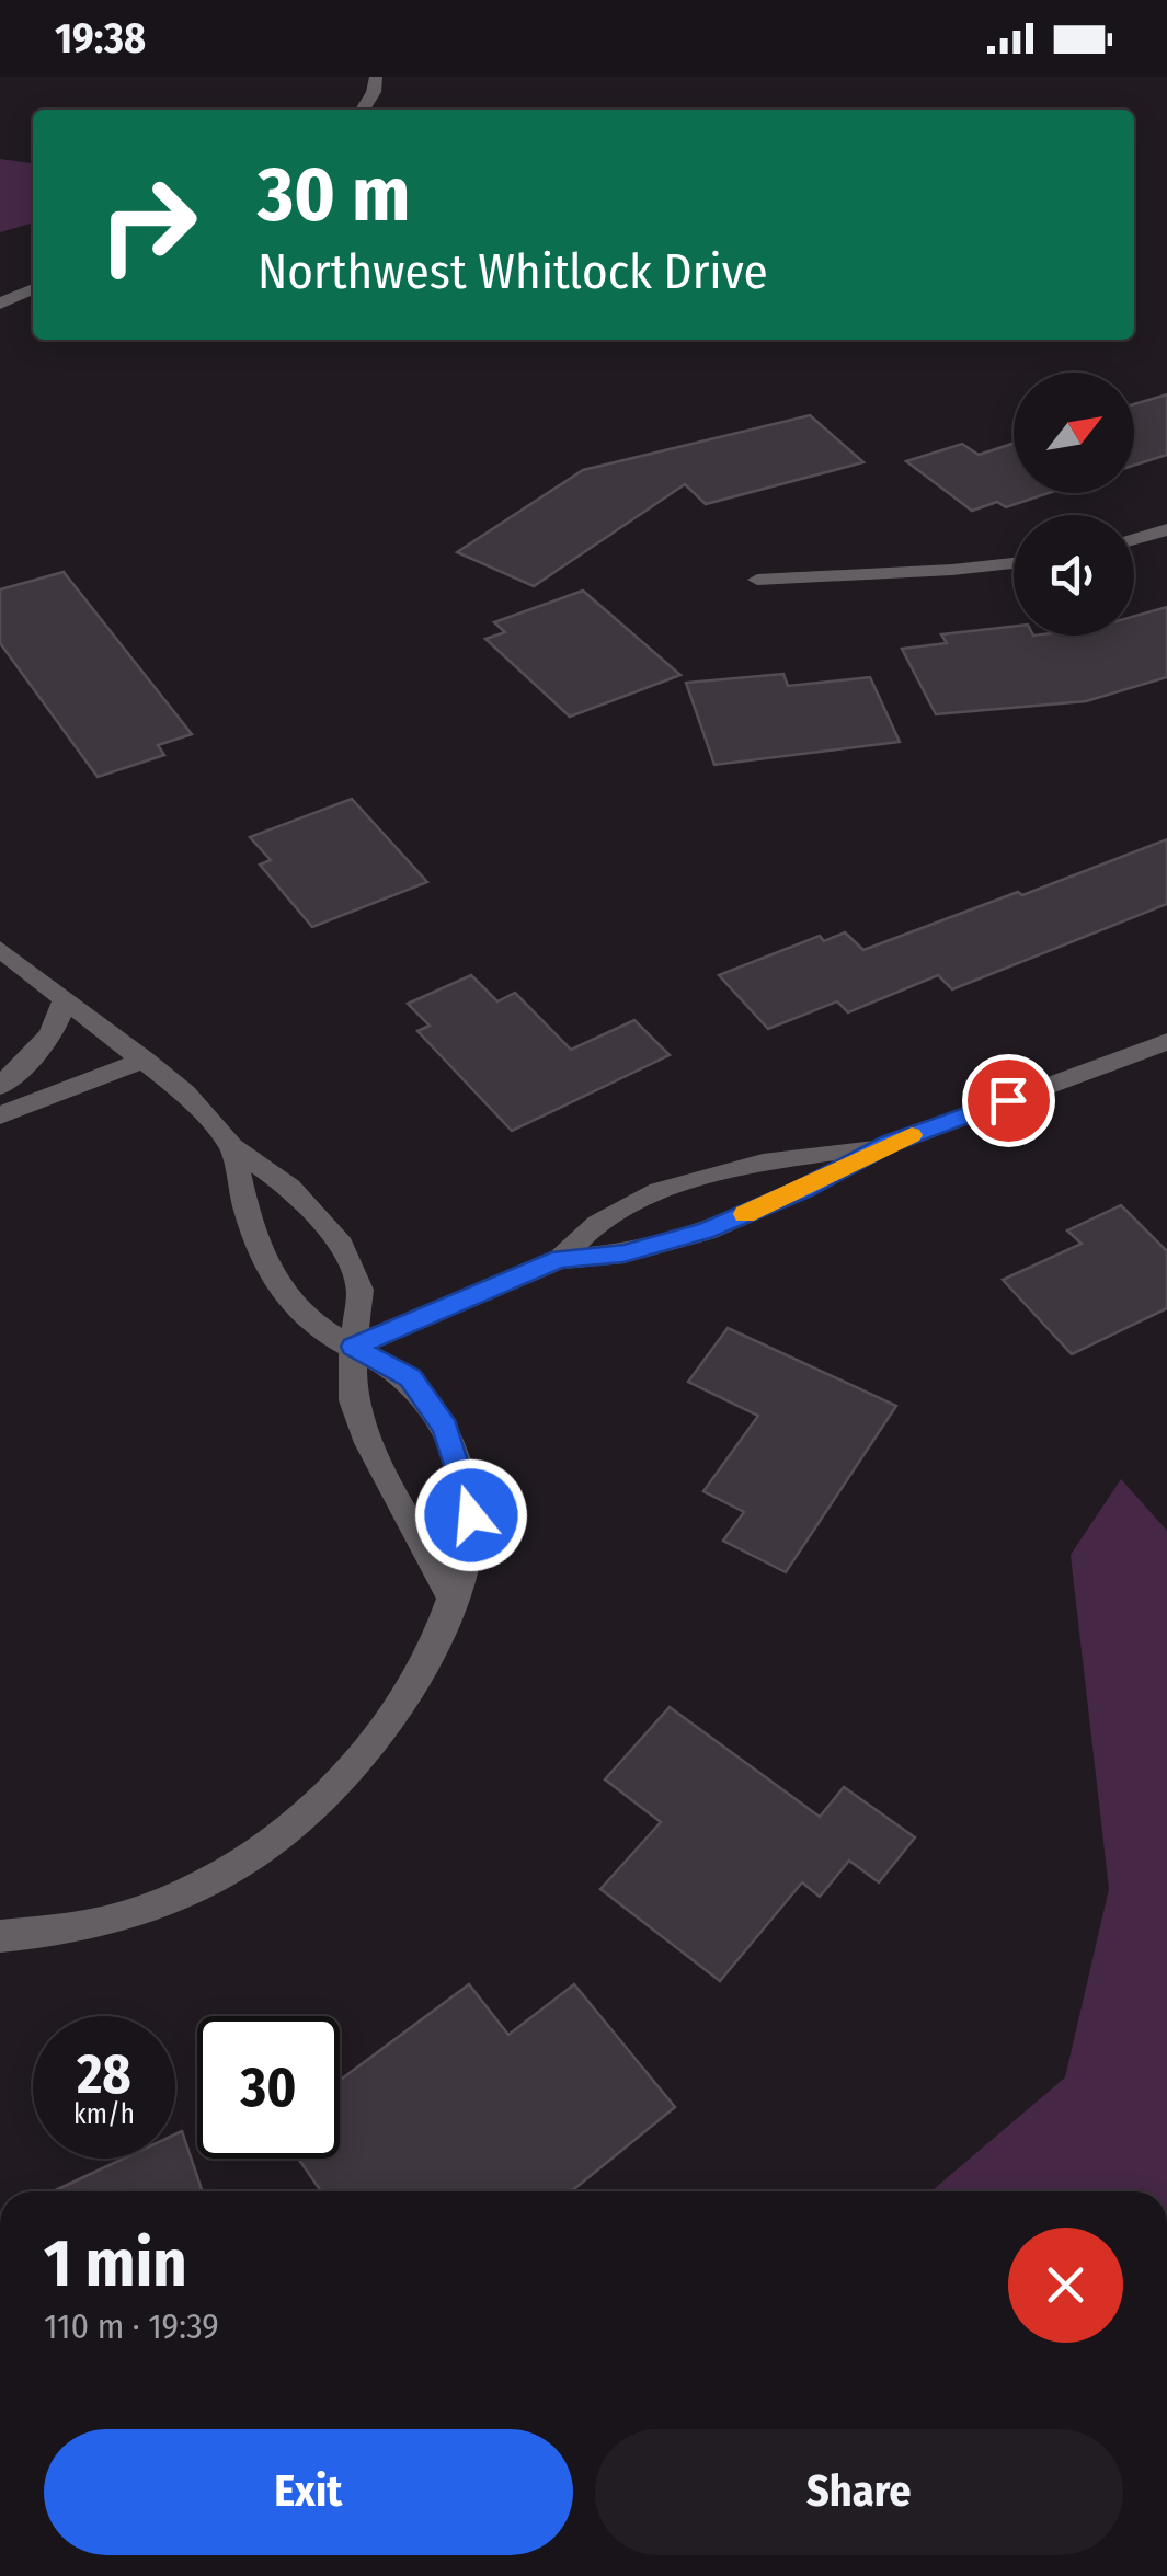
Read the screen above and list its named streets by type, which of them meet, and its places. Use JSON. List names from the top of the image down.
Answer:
{
  "north": "top right",
  "page": {
    "status": "19:38",
    "turn": ["30 m", "Northwest Whitlock Drive"],
    "speed": "28 km/h",
    "limit": "30",
    "heading": ["1 min", "110 m · 19:39"],
    "buttons": ["Exit", "Share"]
  }
}
